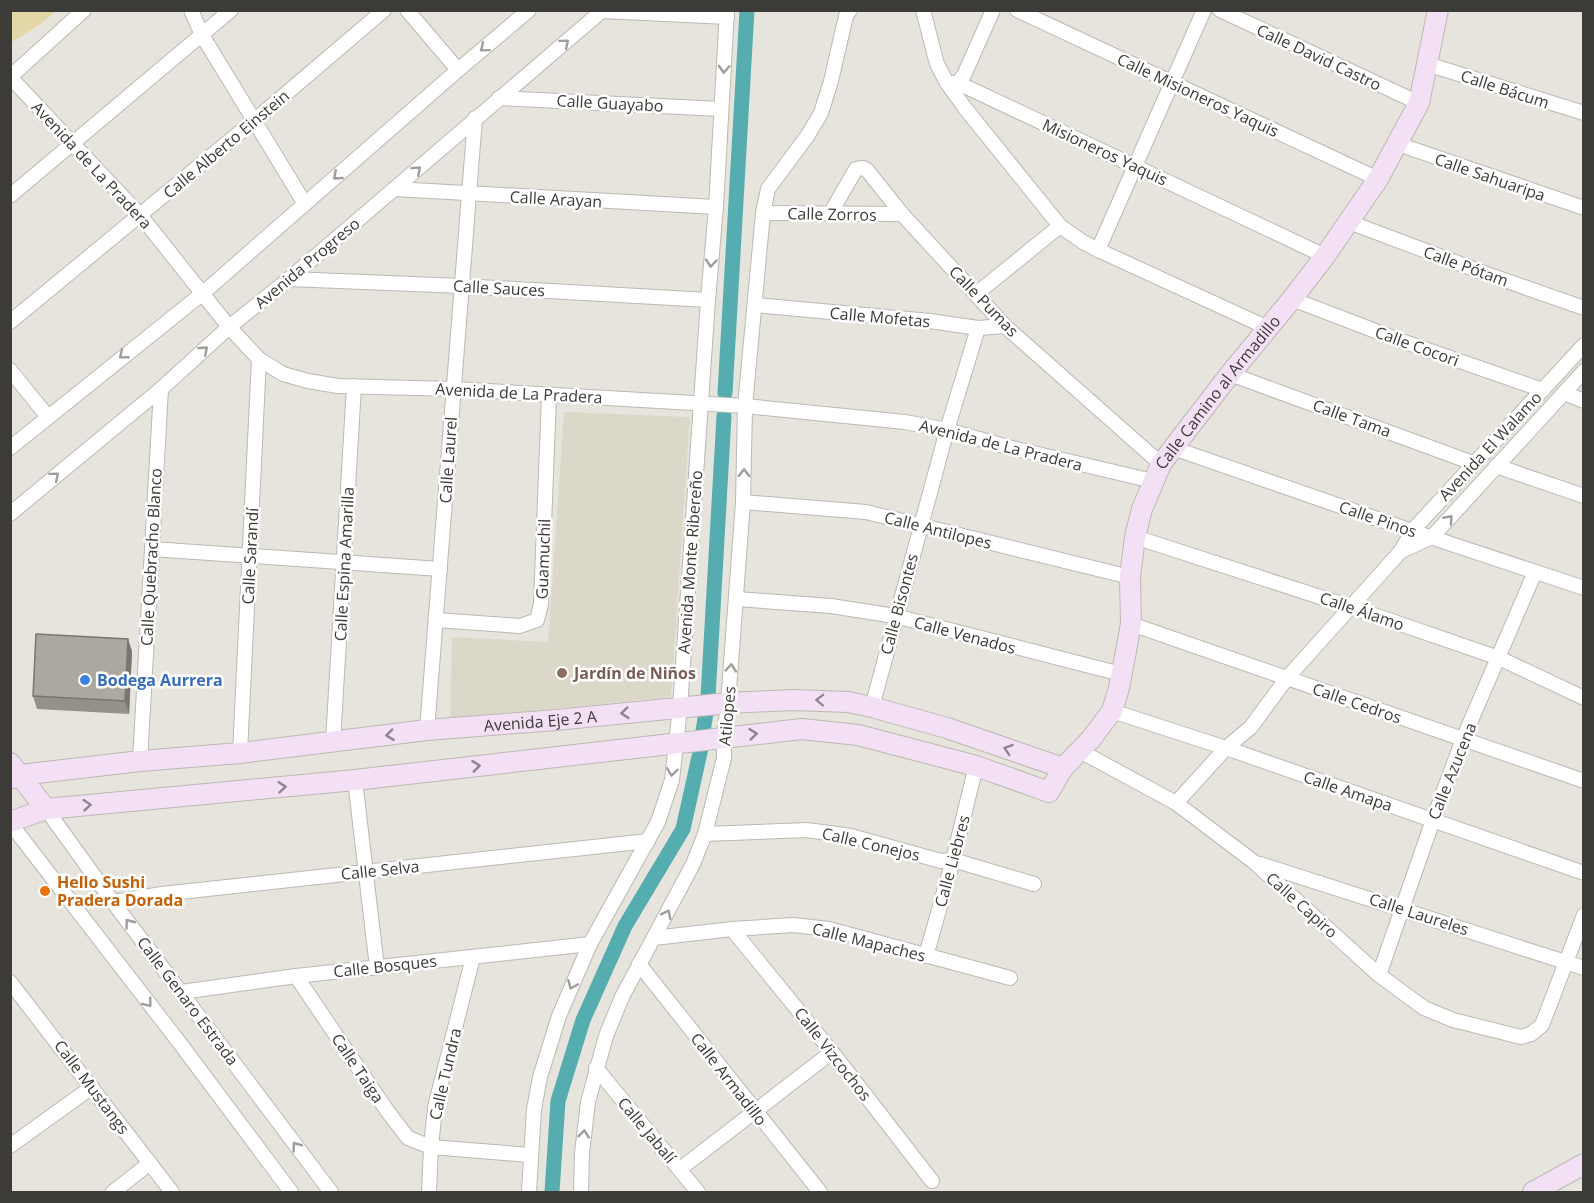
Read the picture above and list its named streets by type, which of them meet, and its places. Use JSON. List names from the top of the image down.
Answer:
{
  "streets": {
    "street": [
      "Calle David Castro",
      "Calle Bácum",
      "Calle Misioneros Yaquis",
      "Calle Guayabo",
      "Calle Alberto Einstein",
      "Misioneros Yaquis",
      "Avenida de La Pradera",
      "Calle Sahuaripa",
      "Calle Arayan",
      "Calle Zorros",
      "Avenida Progreso",
      "Calle Pótam",
      "Calle Sauces",
      "Calle Pumas",
      "Calle Mofetas",
      "Calle Cocori",
      "Calle Camino al Armadillo",
      "Calle Tama",
      "Avenida El Walamo",
      "Calle Laurel",
      "Calle Pinos",
      "Calle Antilopes",
      "Calle Sarandí",
      "Calle Quebracho Blanco",
      "Guamuchil",
      "Avenida Monte Ribereño",
      "Calle Espina Amarilla",
      "Calle Bisontes",
      "Calle Álamo",
      "Calle Venados",
      "Calle Cedros",
      "Atilopes",
      "Avenida Eje 2 A",
      "Calle Azucena",
      "Calle Amapa",
      "Calle Conejos",
      "Calle Liebres",
      "Calle Selva",
      "Calle Capiro",
      "Calle Laureles",
      "Calle Mapaches",
      "Calle Bosques",
      "Calle Genaro Estrada",
      "Calle Vizcochos",
      "Calle Taiga",
      "Calle Tundra",
      "Calle Armadillo",
      "Calle Mustangs",
      "Calle Jabalí"
    ]
  },
  "crossings": [
    ["Calle David Castro", "Calle Camino al Armadillo"],
    ["Calle Bácum", "Calle Camino al Armadillo"],
    ["Calle Misioneros Yaquis", "Calle Camino al Armadillo"],
    ["Calle Guayabo", "Avenida Progreso"],
    ["Calle Guayabo", "Avenida Monte Ribereño"],
    ["Calle Alberto Einstein", "Avenida de La Pradera"],
    ["Misioneros Yaquis", "Calle Camino al Armadillo"],
    ["Avenida de La Pradera", "Avenida Progreso"],
    ["Avenida de La Pradera", "Calle Pumas"],
    ["Avenida de La Pradera", "Calle Camino al Armadillo"],
    ["Avenida de La Pradera", "Calle Laurel"],
    ["Avenida de La Pradera", "Calle Pinos"],
    ["Avenida de La Pradera", "Calle Sarandí"],
    ["Avenida de La Pradera", "Guamuchil"],
    ["Avenida de La Pradera", "Avenida Monte Ribereño"],
    ["Avenida de La Pradera", "Calle Espina Amarilla"],
    ["Avenida de La Pradera", "Calle Bisontes"],
    ["Avenida de La Pradera", "Atilopes"],
    ["Calle Sahuaripa", "Calle Camino al Armadillo"],
    ["Calle Arayan", "Avenida Progreso"],
    ["Calle Arayan", "Calle Laurel"],
    ["Calle Arayan", "Avenida Monte Ribereño"],
    ["Calle Zorros", "Calle Pumas"],
    ["Calle Zorros", "Atilopes"],
    ["Avenida Progreso", "Calle Sauces"],
    ["Avenida Progreso", "Calle Laurel"],
    ["Avenida Progreso", "Calle Quebracho Blanco"],
    ["Calle Pótam", "Calle Camino al Armadillo"],
    ["Calle Sauces", "Calle Laurel"],
    ["Calle Sauces", "Avenida Monte Ribereño"],
    ["Calle Pumas", "Calle Mofetas"],
    ["Calle Pumas", "Calle Camino al Armadillo"],
    ["Calle Pumas", "Calle Pinos"],
    ["Calle Mofetas", "Calle Bisontes"],
    ["Calle Mofetas", "Atilopes"],
    ["Calle Cocori", "Calle Camino al Armadillo"],
    ["Calle Cocori", "Avenida El Walamo"],
    ["Calle Camino al Armadillo", "Calle Tama"],
    ["Calle Camino al Armadillo", "Calle Pinos"],
    ["Calle Camino al Armadillo", "Calle Antilopes"],
    ["Calle Camino al Armadillo", "Calle Álamo"],
    ["Calle Camino al Armadillo", "Calle Venados"],
    ["Calle Camino al Armadillo", "Calle Cedros"],
    ["Calle Camino al Armadillo", "Avenida Eje 2 A"],
    ["Calle Camino al Armadillo", "Calle Amapa"],
    ["Calle Camino al Armadillo", "Calle Liebres"],
    ["Calle Camino al Armadillo", "Calle Capiro"],
    ["Calle Tama", "Avenida El Walamo"],
    ["Avenida El Walamo", "Calle Pinos"],
    ["Avenida El Walamo", "Calle Álamo"],
    ["Avenida El Walamo", "Calle Cedros"],
    ["Avenida El Walamo", "Calle Amapa"],
    ["Avenida El Walamo", "Calle Capiro"],
    ["Calle Laurel", "Guamuchil"],
    ["Calle Laurel", "Avenida Eje 2 A"],
    ["Calle Pinos", "Calle Azucena"],
    ["Calle Antilopes", "Calle Bisontes"],
    ["Calle Antilopes", "Atilopes"],
    ["Calle Sarandí", "Avenida Eje 2 A"],
    ["Calle Quebracho Blanco", "Avenida Eje 2 A"],
    ["Avenida Monte Ribereño", "Avenida Eje 2 A"],
    ["Avenida Monte Ribereño", "Calle Selva"],
    ["Avenida Monte Ribereño", "Calle Bosques"],
    ["Calle Espina Amarilla", "Avenida Eje 2 A"],
    ["Calle Bisontes", "Calle Venados"],
    ["Calle Bisontes", "Avenida Eje 2 A"],
    ["Calle Álamo", "Calle Azucena"],
    ["Calle Venados", "Atilopes"],
    ["Calle Cedros", "Calle Azucena"],
    ["Atilopes", "Avenida Eje 2 A"],
    ["Atilopes", "Calle Conejos"],
    ["Atilopes", "Calle Mapaches"],
    ["Atilopes", "Calle Armadillo"],
    ["Atilopes", "Calle Jabalí"],
    ["Calle Azucena", "Calle Amapa"],
    ["Calle Azucena", "Calle Capiro"],
    ["Calle Azucena", "Calle Laureles"],
    ["Calle Conejos", "Calle Liebres"],
    ["Calle Liebres", "Calle Mapaches"],
    ["Calle Selva", "Calle Genaro Estrada"],
    ["Calle Capiro", "Calle Laureles"],
    ["Calle Mapaches", "Calle Vizcochos"],
    ["Calle Bosques", "Calle Genaro Estrada"],
    ["Calle Bosques", "Calle Taiga"],
    ["Calle Bosques", "Calle Tundra"],
    ["Calle Taiga", "Calle Tundra"]
  ],
  "one_way": ["Avenida Monte Ribereño", "Atilopes"],
  "places": ["Jardín de Niños", "Bodega Aurrera", "Hello Sushi Pradera Dorada"]
}
